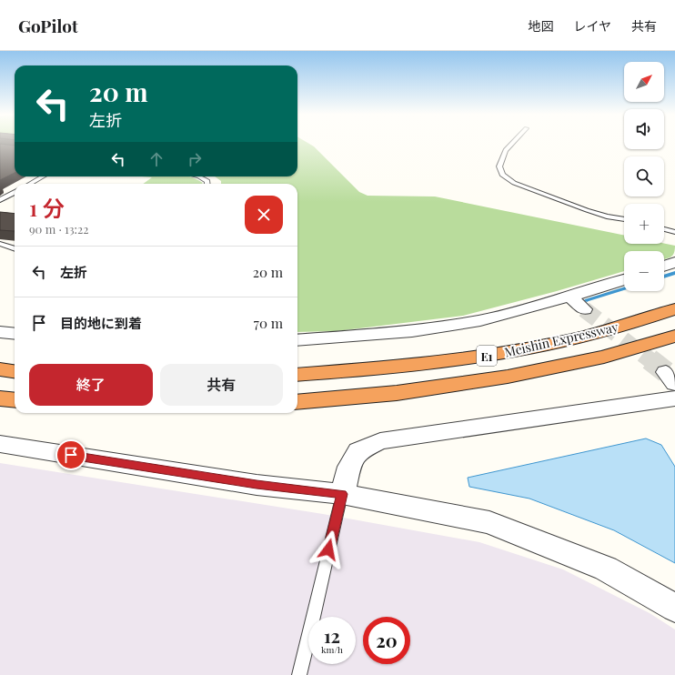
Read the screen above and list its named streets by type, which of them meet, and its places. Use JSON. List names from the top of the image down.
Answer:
{
  "streets": {
    "highway": ["Meishin Expressway", "E1"]
  },
  "north": "top right",
  "page": {
    "header": "GoPilot",
    "nav": ["地図", "レイヤ", "共有"],
    "map_buttons": ["+", "−"],
    "turn": ["20 m", "左折"],
    "heading": ["1 分", "90 m · 13:22"],
    "list": [
      {
        "name": "左折",
        "value": "20 m"
      },
      {
        "name": "目的地に到着",
        "value": "70 m"
      }
    ],
    "buttons": ["終了", "共有"],
    "speed": "12 km/h",
    "limit": "20"
  }
}
